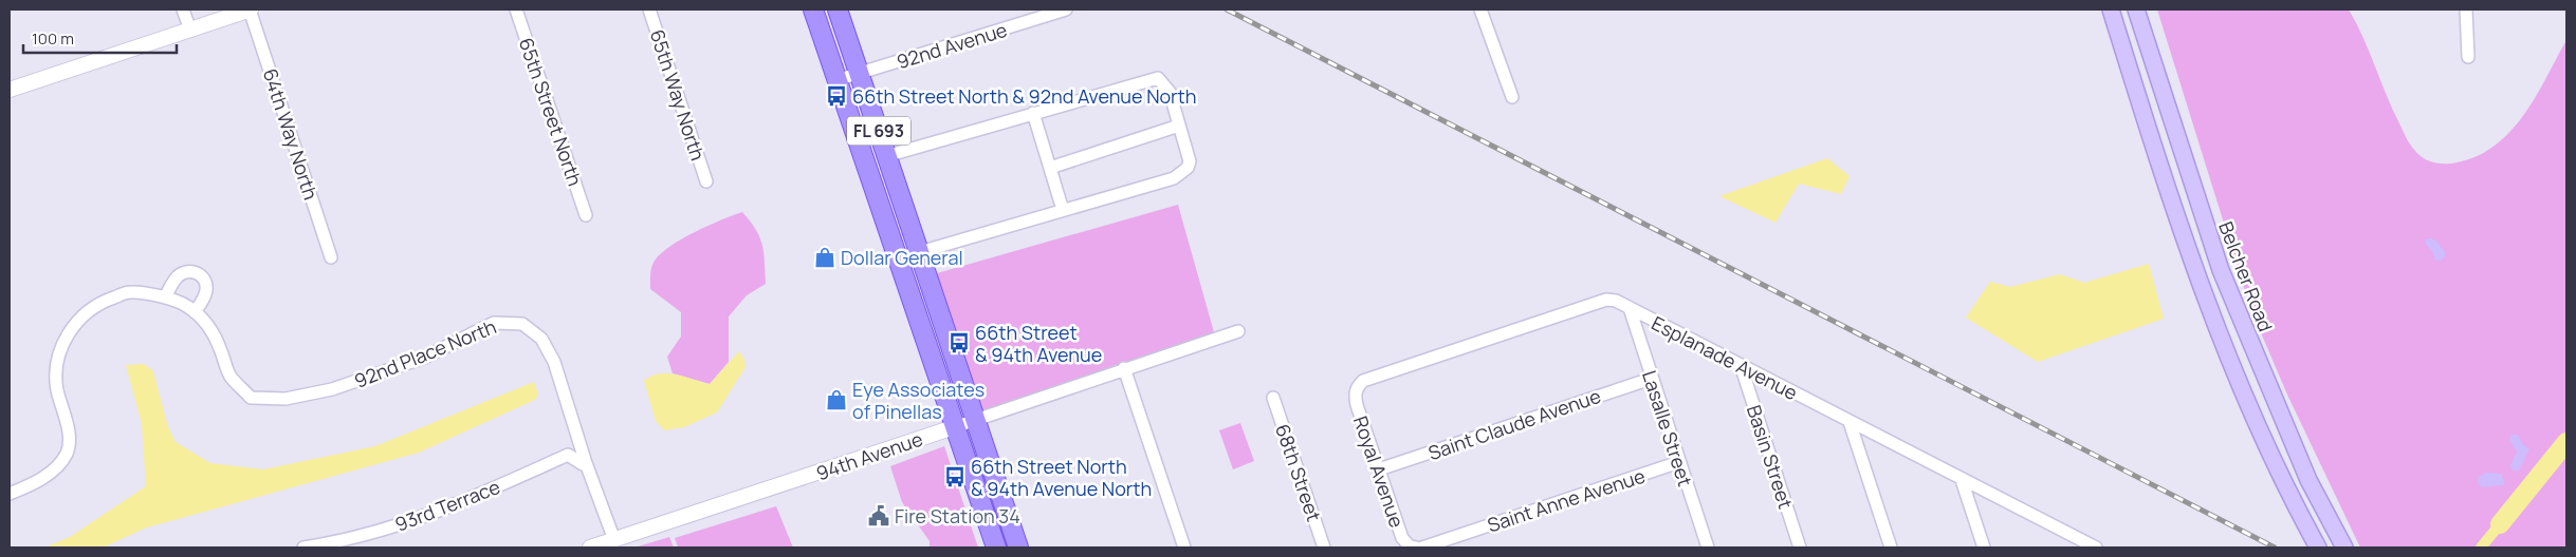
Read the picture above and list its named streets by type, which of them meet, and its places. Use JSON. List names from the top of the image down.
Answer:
{
  "streets": {
    "main road": ["FL 693", "Belcher Road"],
    "street": [
      "92nd Avenue",
      "65th Way North",
      "65th Street North",
      "64th Way North",
      "92nd Place North",
      "Esplanade Avenue",
      "Saint Claude Avenue",
      "Lasalle Street",
      "94th Avenue",
      "Basin Street",
      "Royal Avenue",
      "68th Street",
      "Saint Anne Avenue",
      "93rd Terrace"
    ]
  },
  "crossings": [
    ["92nd Avenue", "FL 693"],
    ["FL 693", "94th Avenue"],
    ["92nd Place North", "94th Avenue"],
    ["92nd Place North", "93rd Terrace"],
    ["Esplanade Avenue", "Lasalle Street"],
    ["Esplanade Avenue", "Basin Street"],
    ["Esplanade Avenue", "Royal Avenue"],
    ["Saint Claude Avenue", "Lasalle Street"],
    ["Saint Claude Avenue", "Royal Avenue"],
    ["Lasalle Street", "Saint Anne Avenue"]
  ],
  "places": {
    "bus stop": ["66th Street North & 92nd Avenue North", "66th Street & 94th Avenue", "66th Street North & 94th Avenue North"],
    "shop": ["Dollar General", "Eye Associates of Pinellas"],
    "public building": ["Fire Station 34"]
  },
  "scale_bar": "100 m"
}
